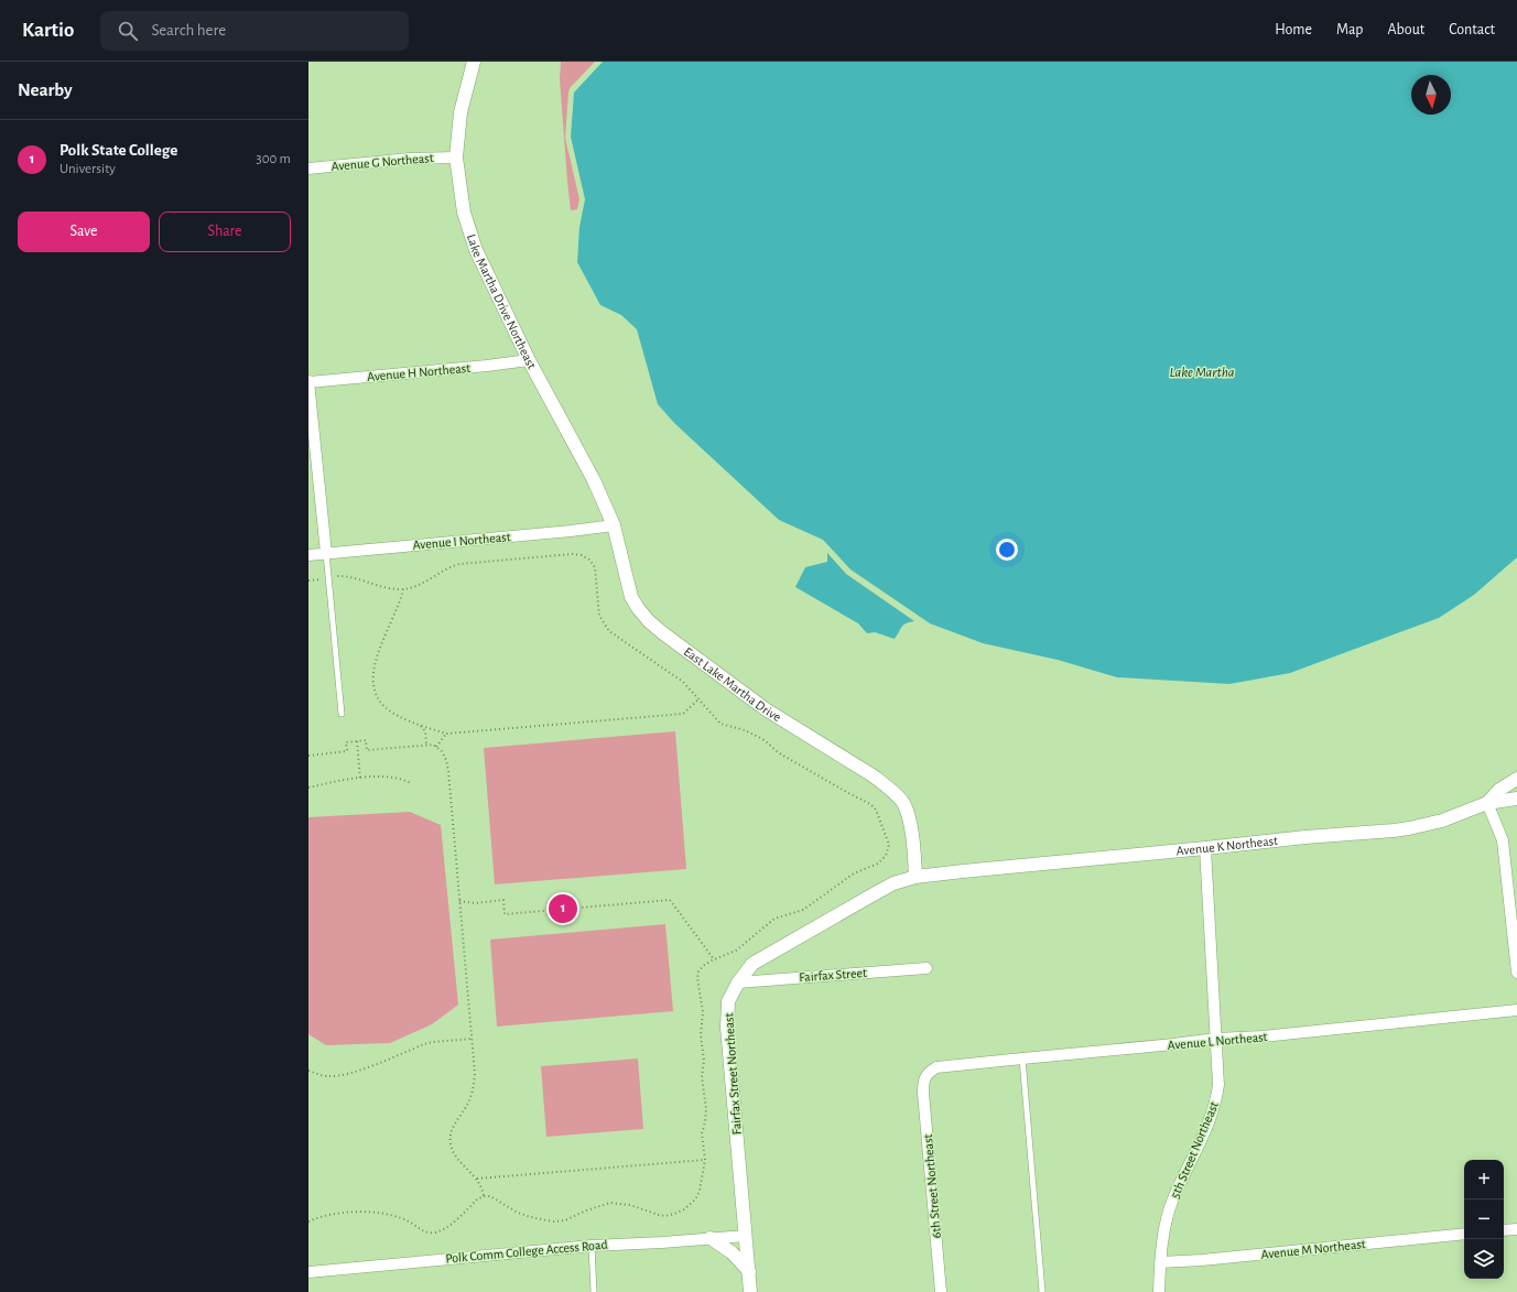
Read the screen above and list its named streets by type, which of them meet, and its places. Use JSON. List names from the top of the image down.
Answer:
{
  "streets": {
    "street": [
      "Avenue G Northeast",
      "Lake Martha Drive Northeast",
      "Avenue H Northeast",
      "Avenue I Northeast",
      "East Lake Martha Drive",
      "Avenue K Northeast",
      "Fairfax Street",
      "Avenue L Northeast",
      "Fairfax Street Northeast",
      "5th Street Northeast",
      "6th Street Northeast",
      "Avenue M Northeast",
      "Polk Comm College Access Road"
    ]
  },
  "crossings": [
    ["Avenue G Northeast", "Lake Martha Drive Northeast"],
    ["Lake Martha Drive Northeast", "Avenue H Northeast"],
    ["Lake Martha Drive Northeast", "Avenue I Northeast"],
    ["Lake Martha Drive Northeast", "East Lake Martha Drive"],
    ["Avenue I Northeast", "East Lake Martha Drive"],
    ["East Lake Martha Drive", "Fairfax Street Northeast"],
    ["Avenue K Northeast", "Fairfax Street Northeast"],
    ["Avenue K Northeast", "5th Street Northeast"],
    ["Fairfax Street", "Fairfax Street Northeast"],
    ["Avenue L Northeast", "5th Street Northeast"],
    ["Avenue L Northeast", "6th Street Northeast"],
    ["Fairfax Street Northeast", "Polk Comm College Access Road"],
    ["5th Street Northeast", "Avenue M Northeast"]
  ],
  "water": ["Lake Martha"],
  "north": "bottom",
  "page": {
    "header": "Kartio",
    "search": "Search here",
    "nav": [
      "Home",
      "Map",
      "About",
      "Contact"
    ],
    "heading": "Nearby",
    "list": [
      {
        "mark": "1",
        "name": "Polk State College",
        "note": "University",
        "value": "300 m"
      }
    ],
    "buttons": ["Save", "Share"],
    "pins": "1",
    "map_buttons": ["+", "−"]
  }
}
